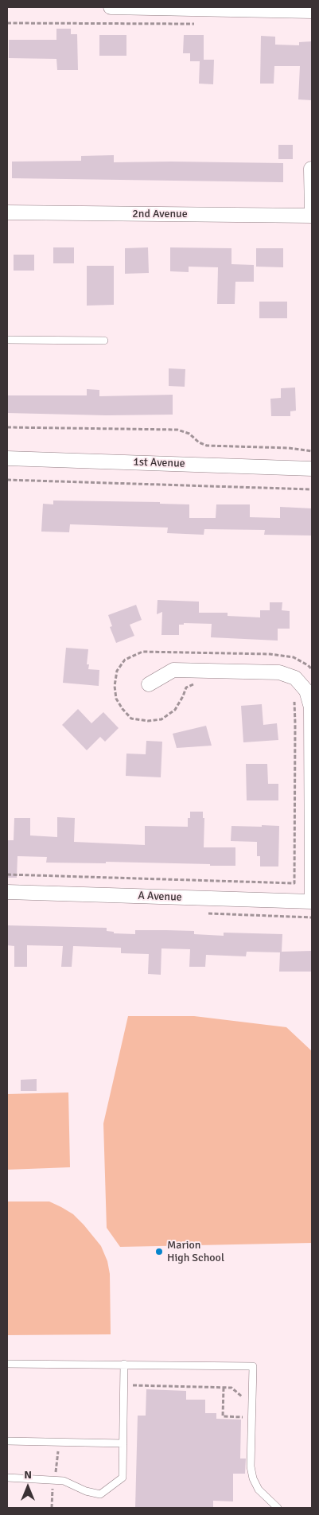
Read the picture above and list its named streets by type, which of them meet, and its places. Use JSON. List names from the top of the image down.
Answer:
{
  "streets": {
    "street": ["2nd Avenue", "1st Avenue", "A Avenue"]
  },
  "places": ["Marion High School"],
  "north": "top"
}
